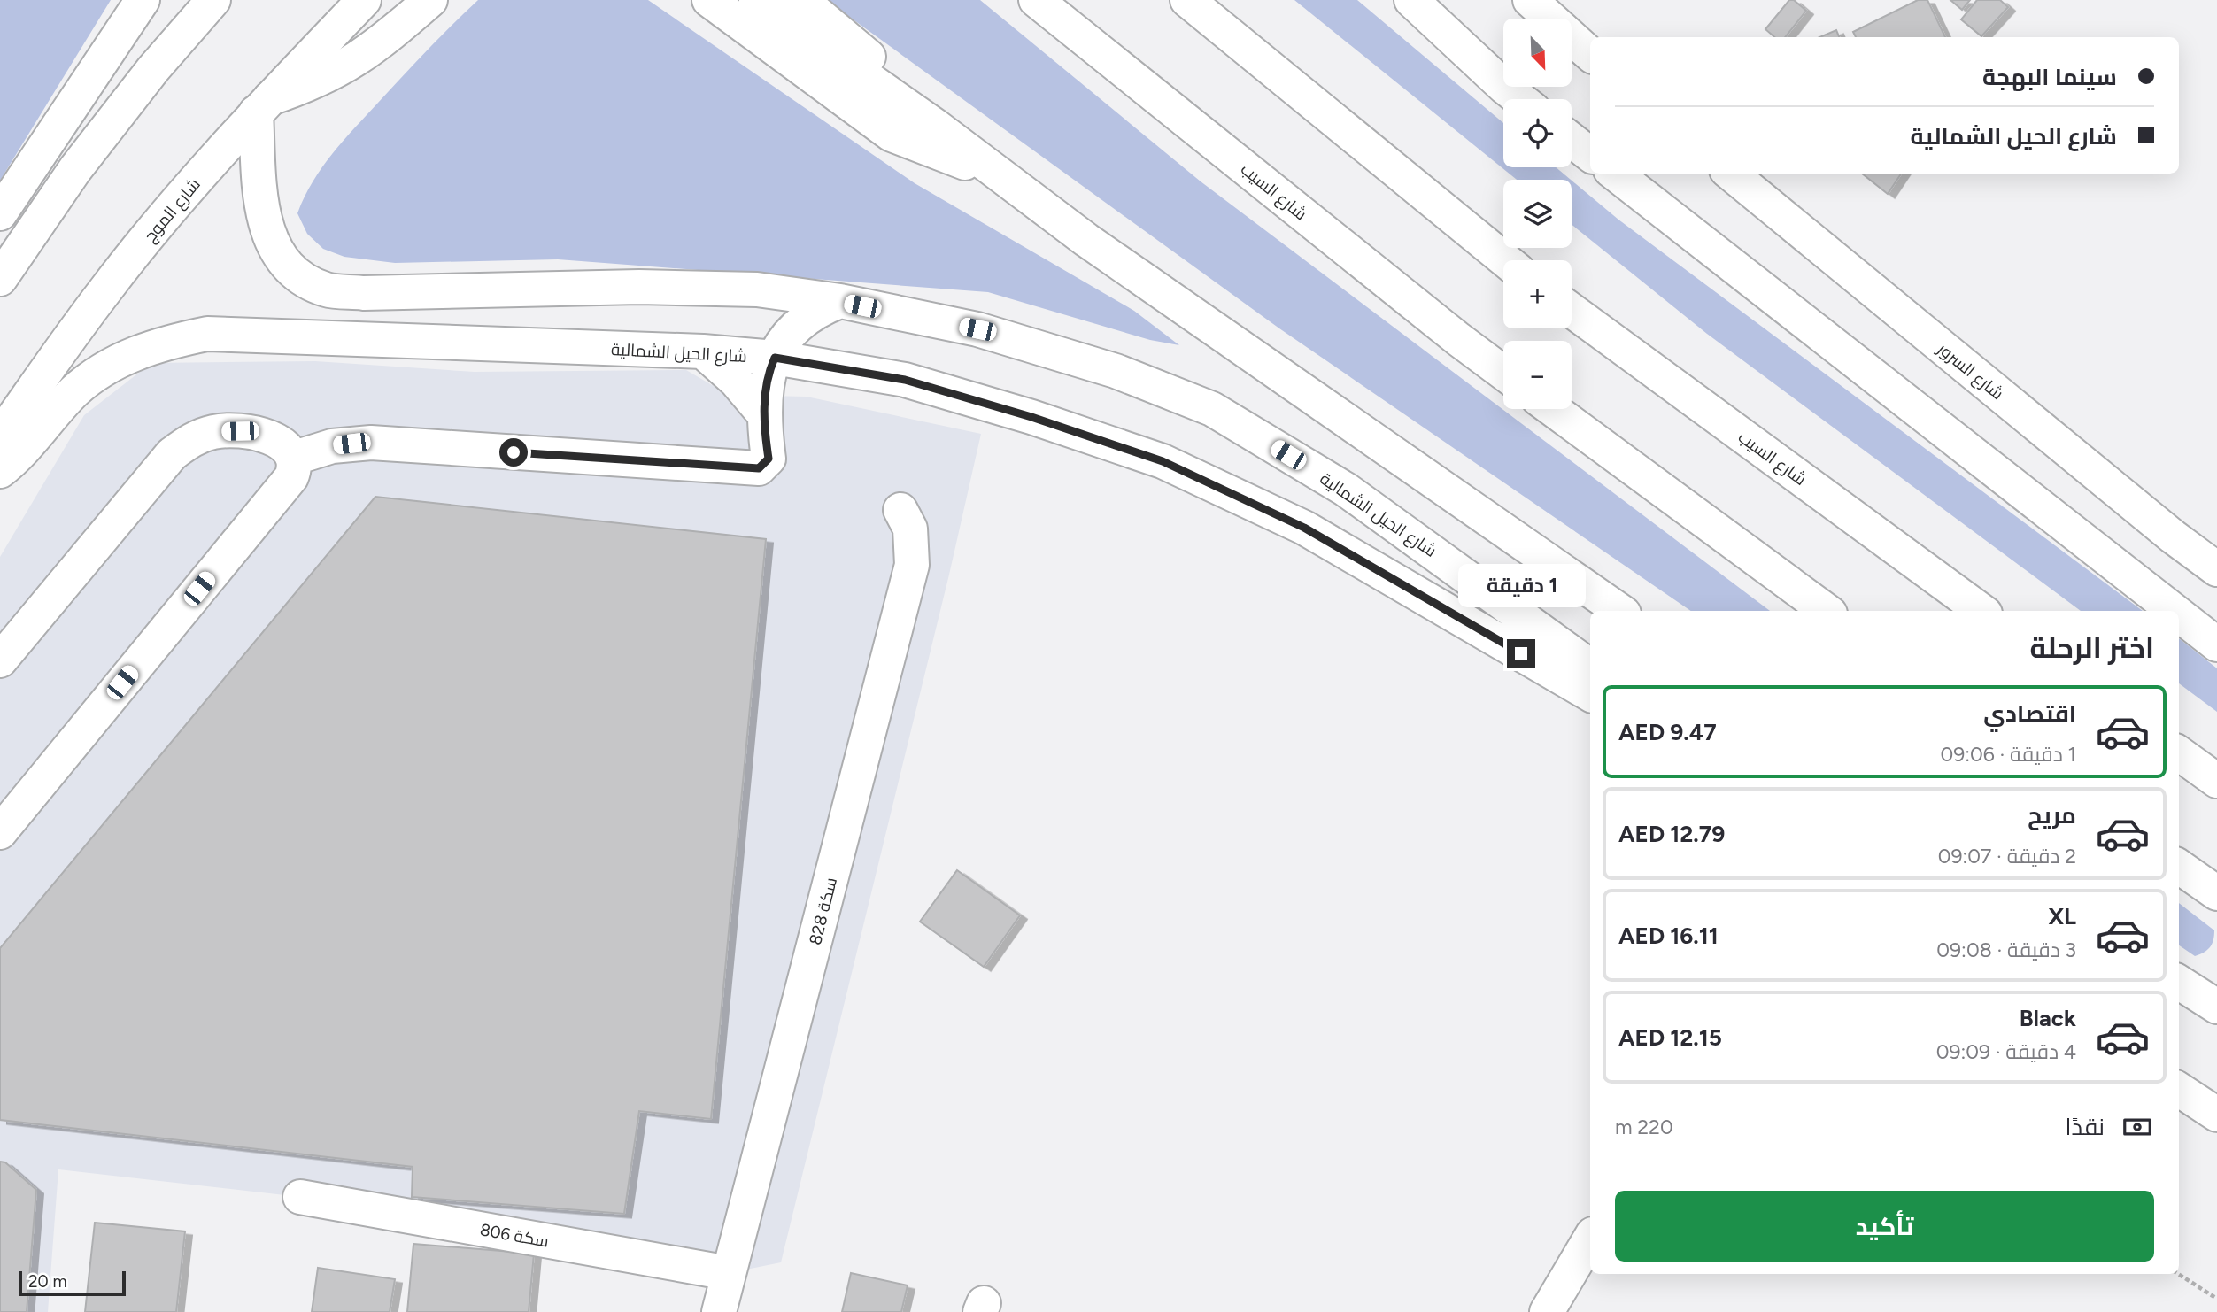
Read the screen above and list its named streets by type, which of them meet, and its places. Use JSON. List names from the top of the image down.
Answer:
{
  "streets": {
    "main road": [
      "شارع السيب",
      "شارع الموج",
      "شارع الحيل الشمالية",
      "شارع السرور",
      "سكة 828",
      "سكة 806"
    ]
  },
  "crossings": [
    ["شارع الموج", "شارع الحيل الشمالية"],
    ["سكة 828", "سكة 806"]
  ],
  "scale_bar": "20 m",
  "north": "bottom right",
  "page": {
    "map_buttons": ["+", "−"],
    "banner": ["سينما البهجة", "شارع الحيل الشمالية"],
    "bubble": "1 دقيقة",
    "heading": "اختر الرحلة",
    "list": [
      {
        "name": "اقتصادي",
        "note": "1 دقيقة · 09:06",
        "value": "AED 9.47"
      },
      {
        "name": "مريح",
        "note": "2 دقيقة · 09:07",
        "value": "AED 12.79"
      },
      {
        "name": "XL",
        "note": "3 دقيقة · 09:08",
        "value": "AED 16.11"
      },
      {
        "name": "Black",
        "note": "4 دقيقة · 09:09",
        "value": "AED 12.15"
      }
    ],
    "pay": ["نقدًا", "220 m"],
    "buttons": "تأكيد",
    "scale": "20 m"
  }
}
